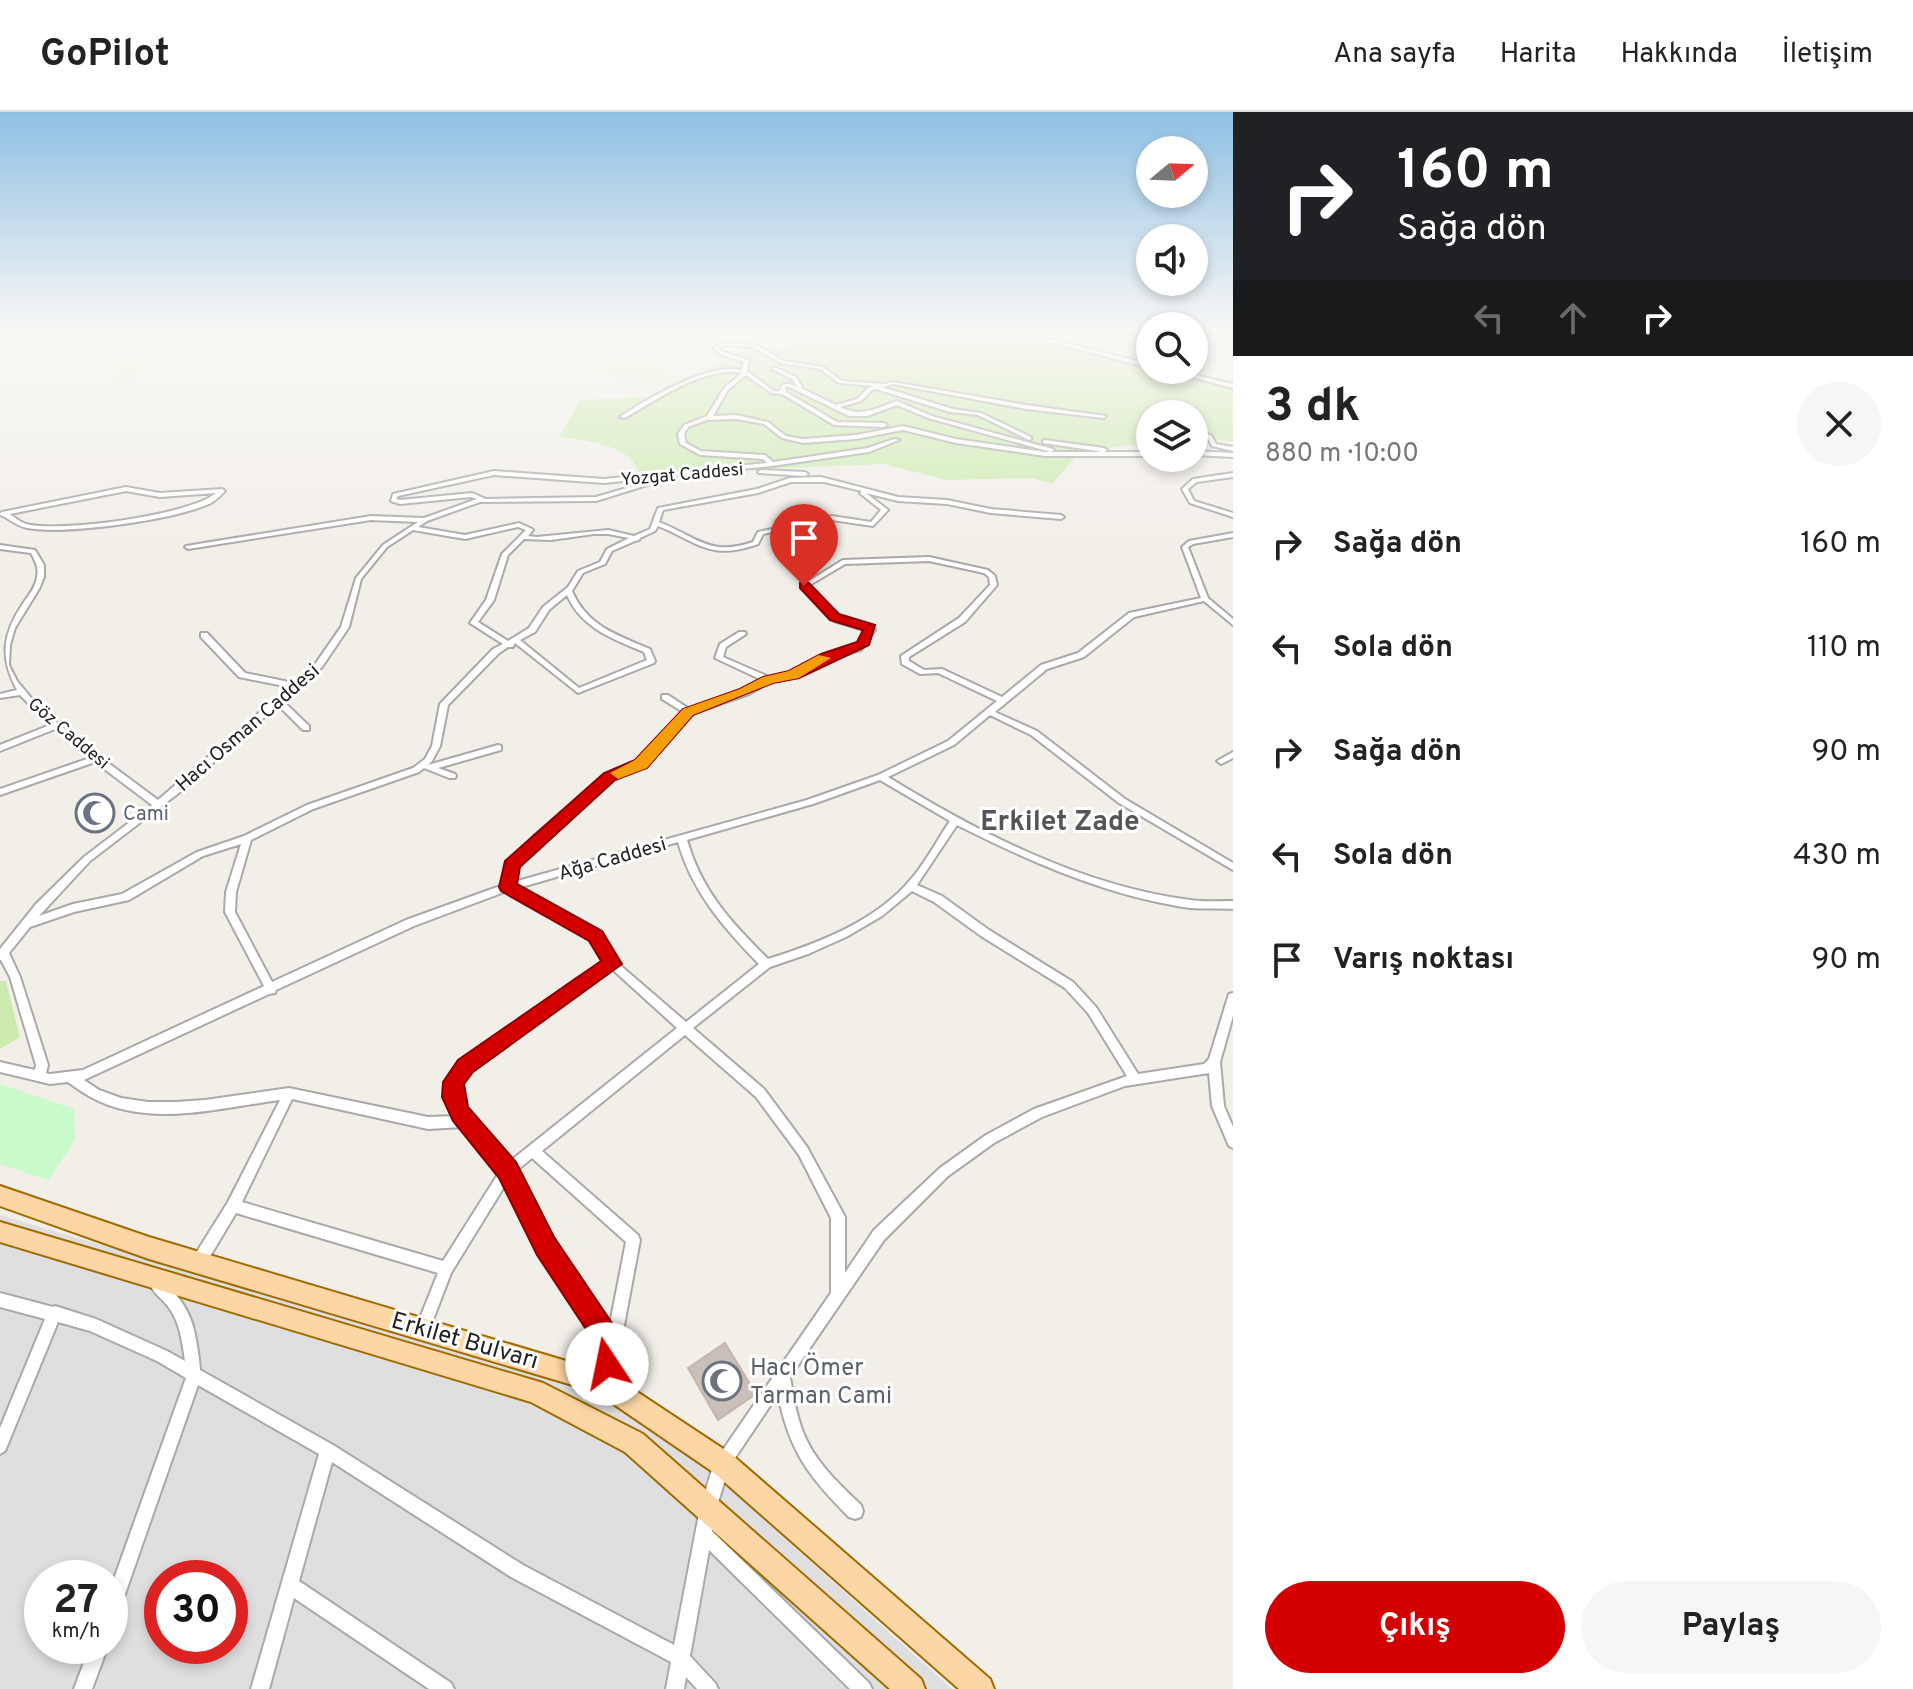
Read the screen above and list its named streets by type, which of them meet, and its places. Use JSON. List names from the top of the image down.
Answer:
{
  "streets": {
    "main road": ["Erkilet Bulvarı"],
    "street": [
      "Yozgat Caddesi",
      "Hacı Osman Caddesi",
      "Göz Caddesi",
      "Ağa Caddesi"
    ]
  },
  "crossings": [
    ["Yozgat Caddesi", "Hacı Osman Caddesi"],
    ["Hacı Osman Caddesi", "Göz Caddesi"]
  ],
  "districts": ["Erkilet Zade"],
  "places": {
    "mosque": ["Cami", "Hacı Ömer Tarman Cami"]
  },
  "north": "right",
  "page": {
    "header": "GoPilot",
    "nav": [
      "Ana sayfa",
      "Harita",
      "Hakkında",
      "İletişim"
    ],
    "turn": ["160 m", "Sağa dön"],
    "heading": ["3 dk", "880 m · 10:00"],
    "list": [
      {
        "name": "Sağa dön",
        "value": "160 m"
      },
      {
        "name": "Sola dön",
        "value": "110 m"
      },
      {
        "name": "Sağa dön",
        "value": "90 m"
      },
      {
        "name": "Sola dön",
        "value": "430 m"
      },
      {
        "name": "Varış noktası",
        "value": "90 m"
      }
    ],
    "speed": "27 km/h",
    "limit": "30",
    "buttons": ["Çıkış", "Paylaş"]
  }
}
